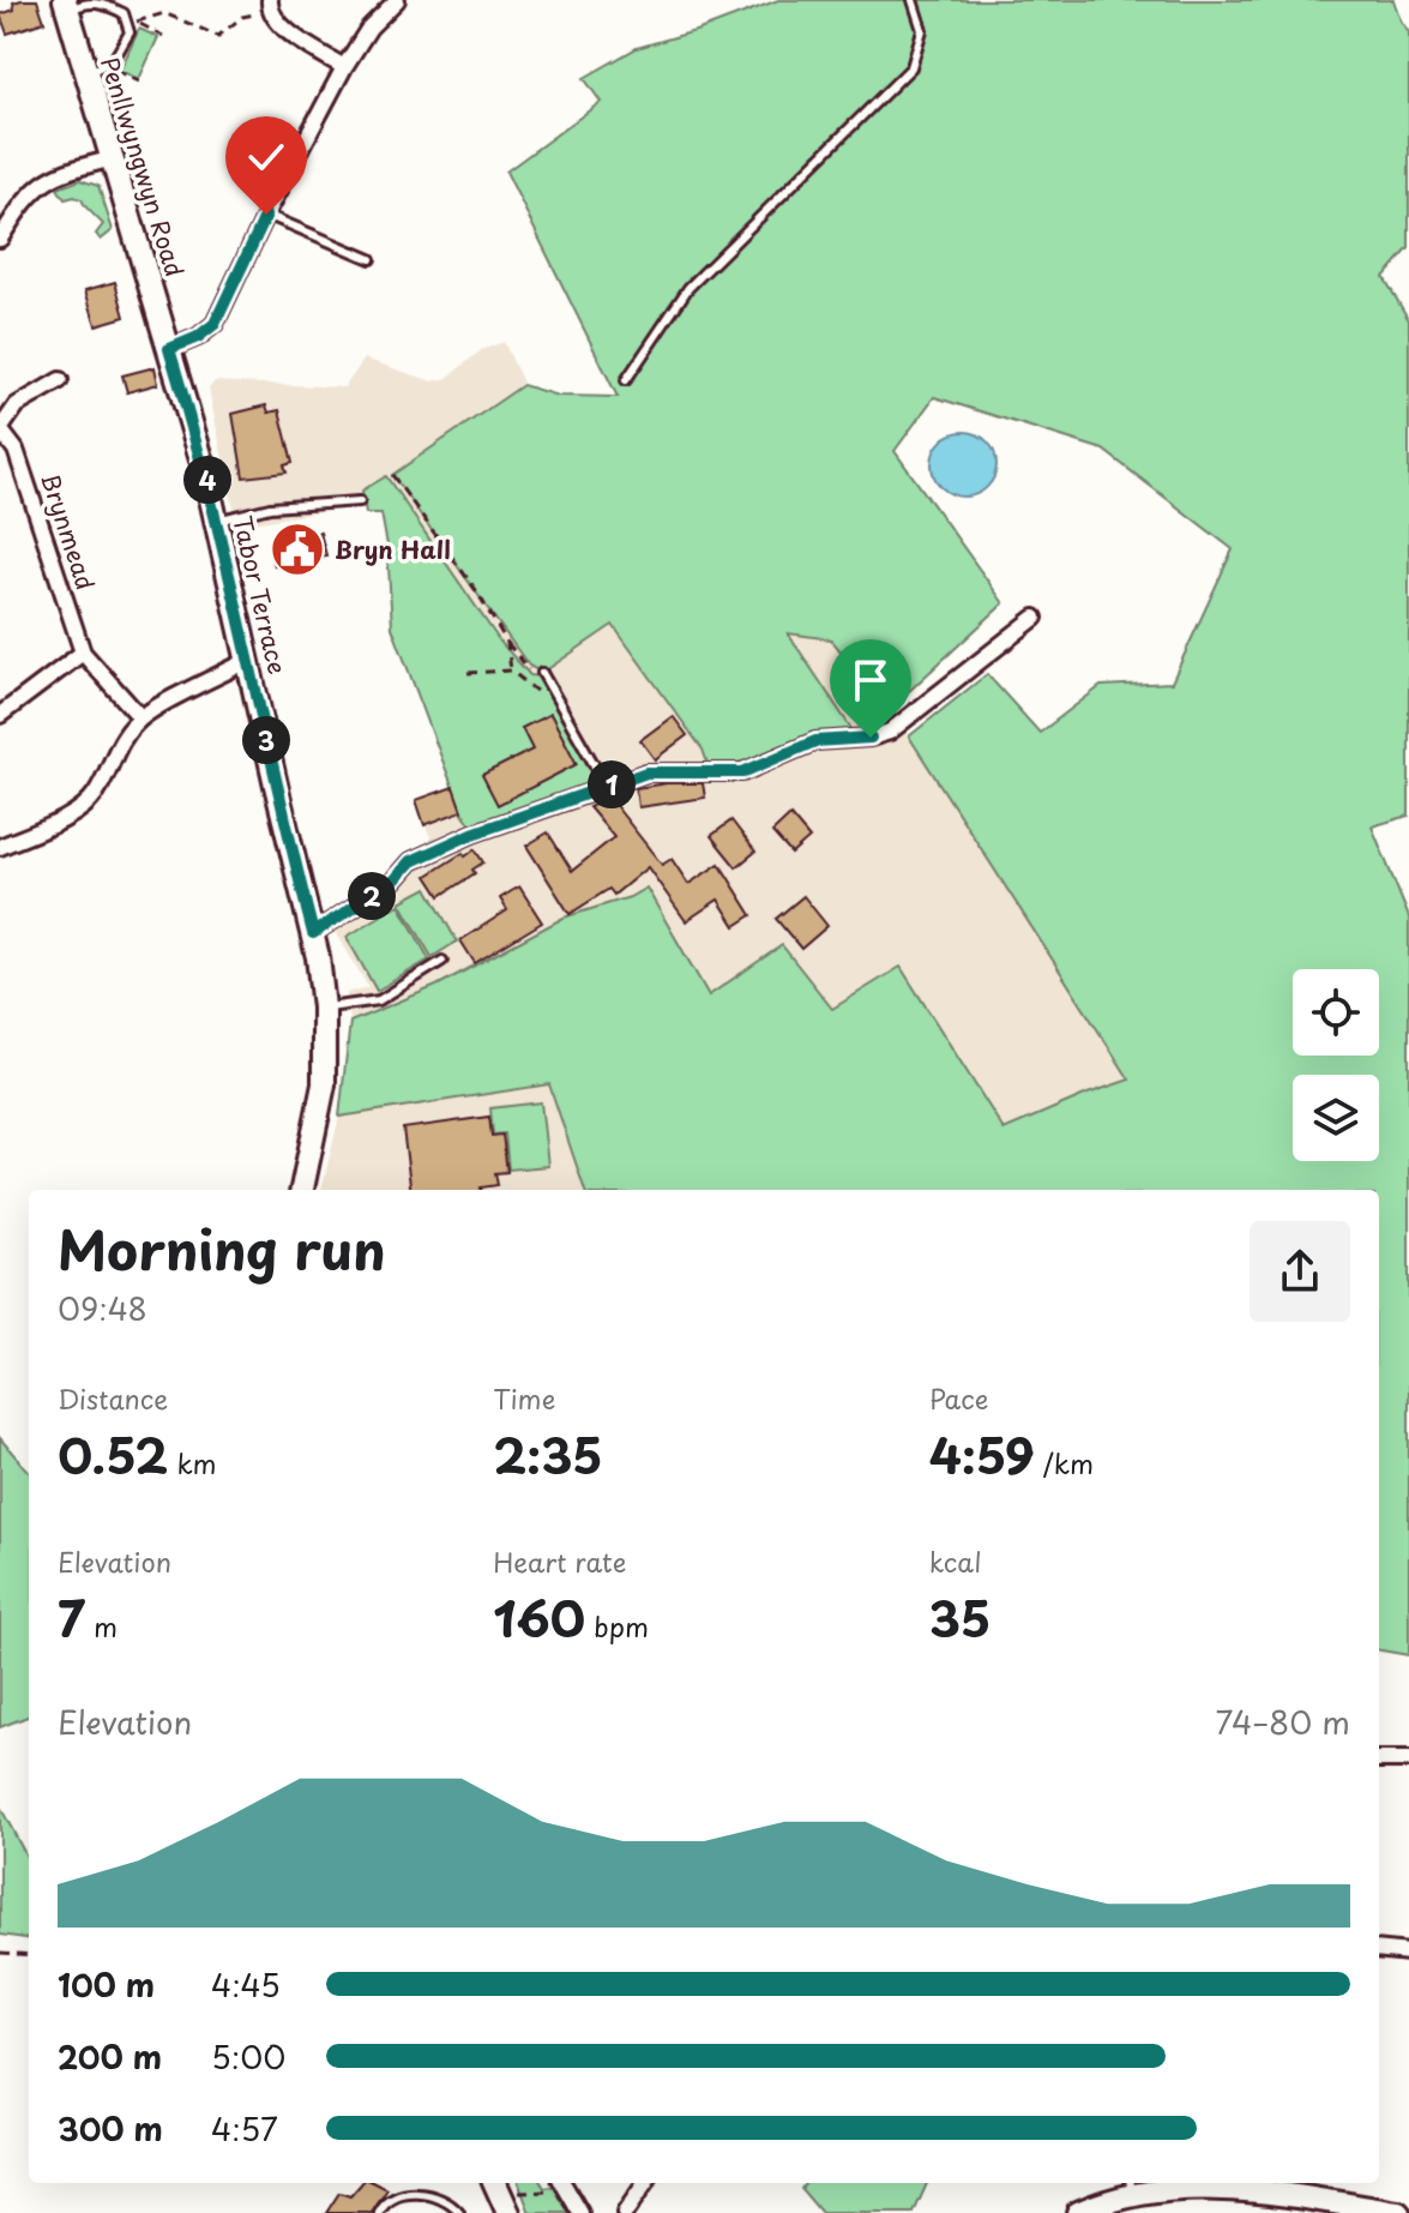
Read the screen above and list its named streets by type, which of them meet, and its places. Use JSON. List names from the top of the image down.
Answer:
{
  "streets": {
    "main road": ["Penllwyngwyn Road", "Tabor Terrace"],
    "street": ["Brynmead"]
  },
  "crossings": [
    ["Penllwyngwyn Road", "Tabor Terrace"]
  ],
  "places": {
    "public building": ["Bryn Hall"]
  },
  "page": {
    "pins": [
      "4",
      "3",
      "1",
      "2"
    ],
    "heading": ["Morning run", "09:48"],
    "stats": [
      ["Distance", "0.52 km"],
      ["Time", "2:35"],
      ["Pace", "4:59 /km"],
      ["Elevation", "7 m"],
      ["Heart rate", "160 bpm"],
      ["kcal", "35"]
    ],
    "chart": ["Elevation", "74–80 m"],
    "list": [
      {
        "name": "100 m",
        "note": "4:45"
      },
      {
        "name": "200 m",
        "note": "5:00"
      },
      {
        "name": "300 m",
        "note": "4:57"
      }
    ]
  }
}
